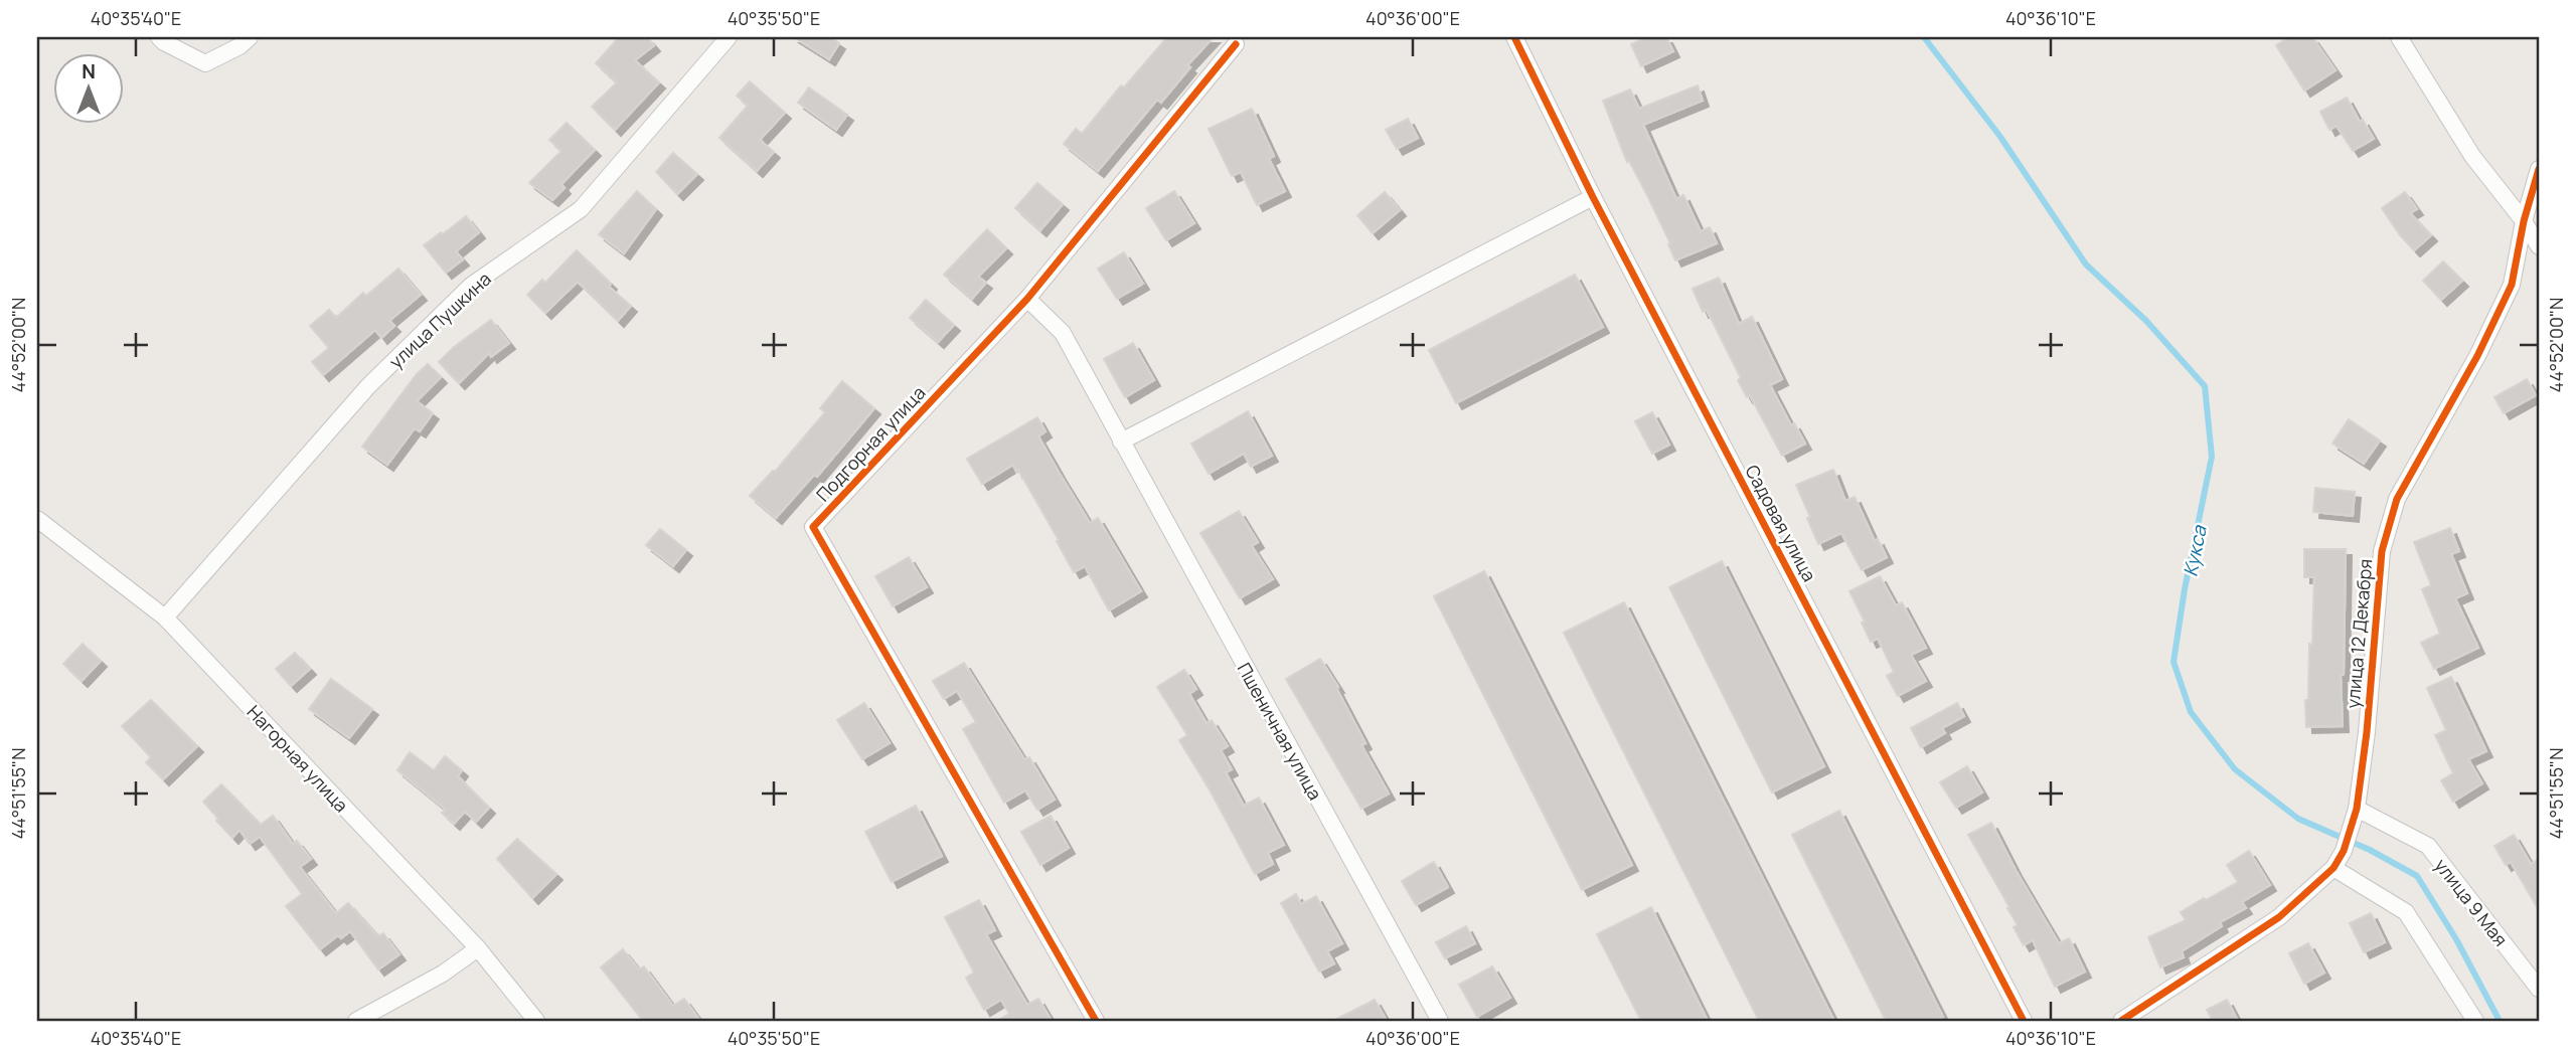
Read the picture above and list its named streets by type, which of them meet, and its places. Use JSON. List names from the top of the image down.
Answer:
{
  "streets": {
    "street": [
      "улица Пушкина",
      "Подгорная улица",
      "Садовая улица",
      "улица 12 Декабря",
      "Пшеничная улица",
      "Нагорная улица",
      "улица 9 Мая"
    ]
  },
  "crossings": [
    ["улица Пушкина", "Нагорная улица"],
    ["Подгорная улица", "Пшеничная улица"],
    ["улица 12 Декабря", "улица 9 Мая"]
  ],
  "water": ["Кукса"],
  "north": "top",
  "coordinates": [
    "40°35'40\"E",
    "40°35'50\"E",
    "40°36'00\"E",
    "40°36'10\"E",
    "44°52'00\"N",
    "44°51'55\"N"
  ]
}
